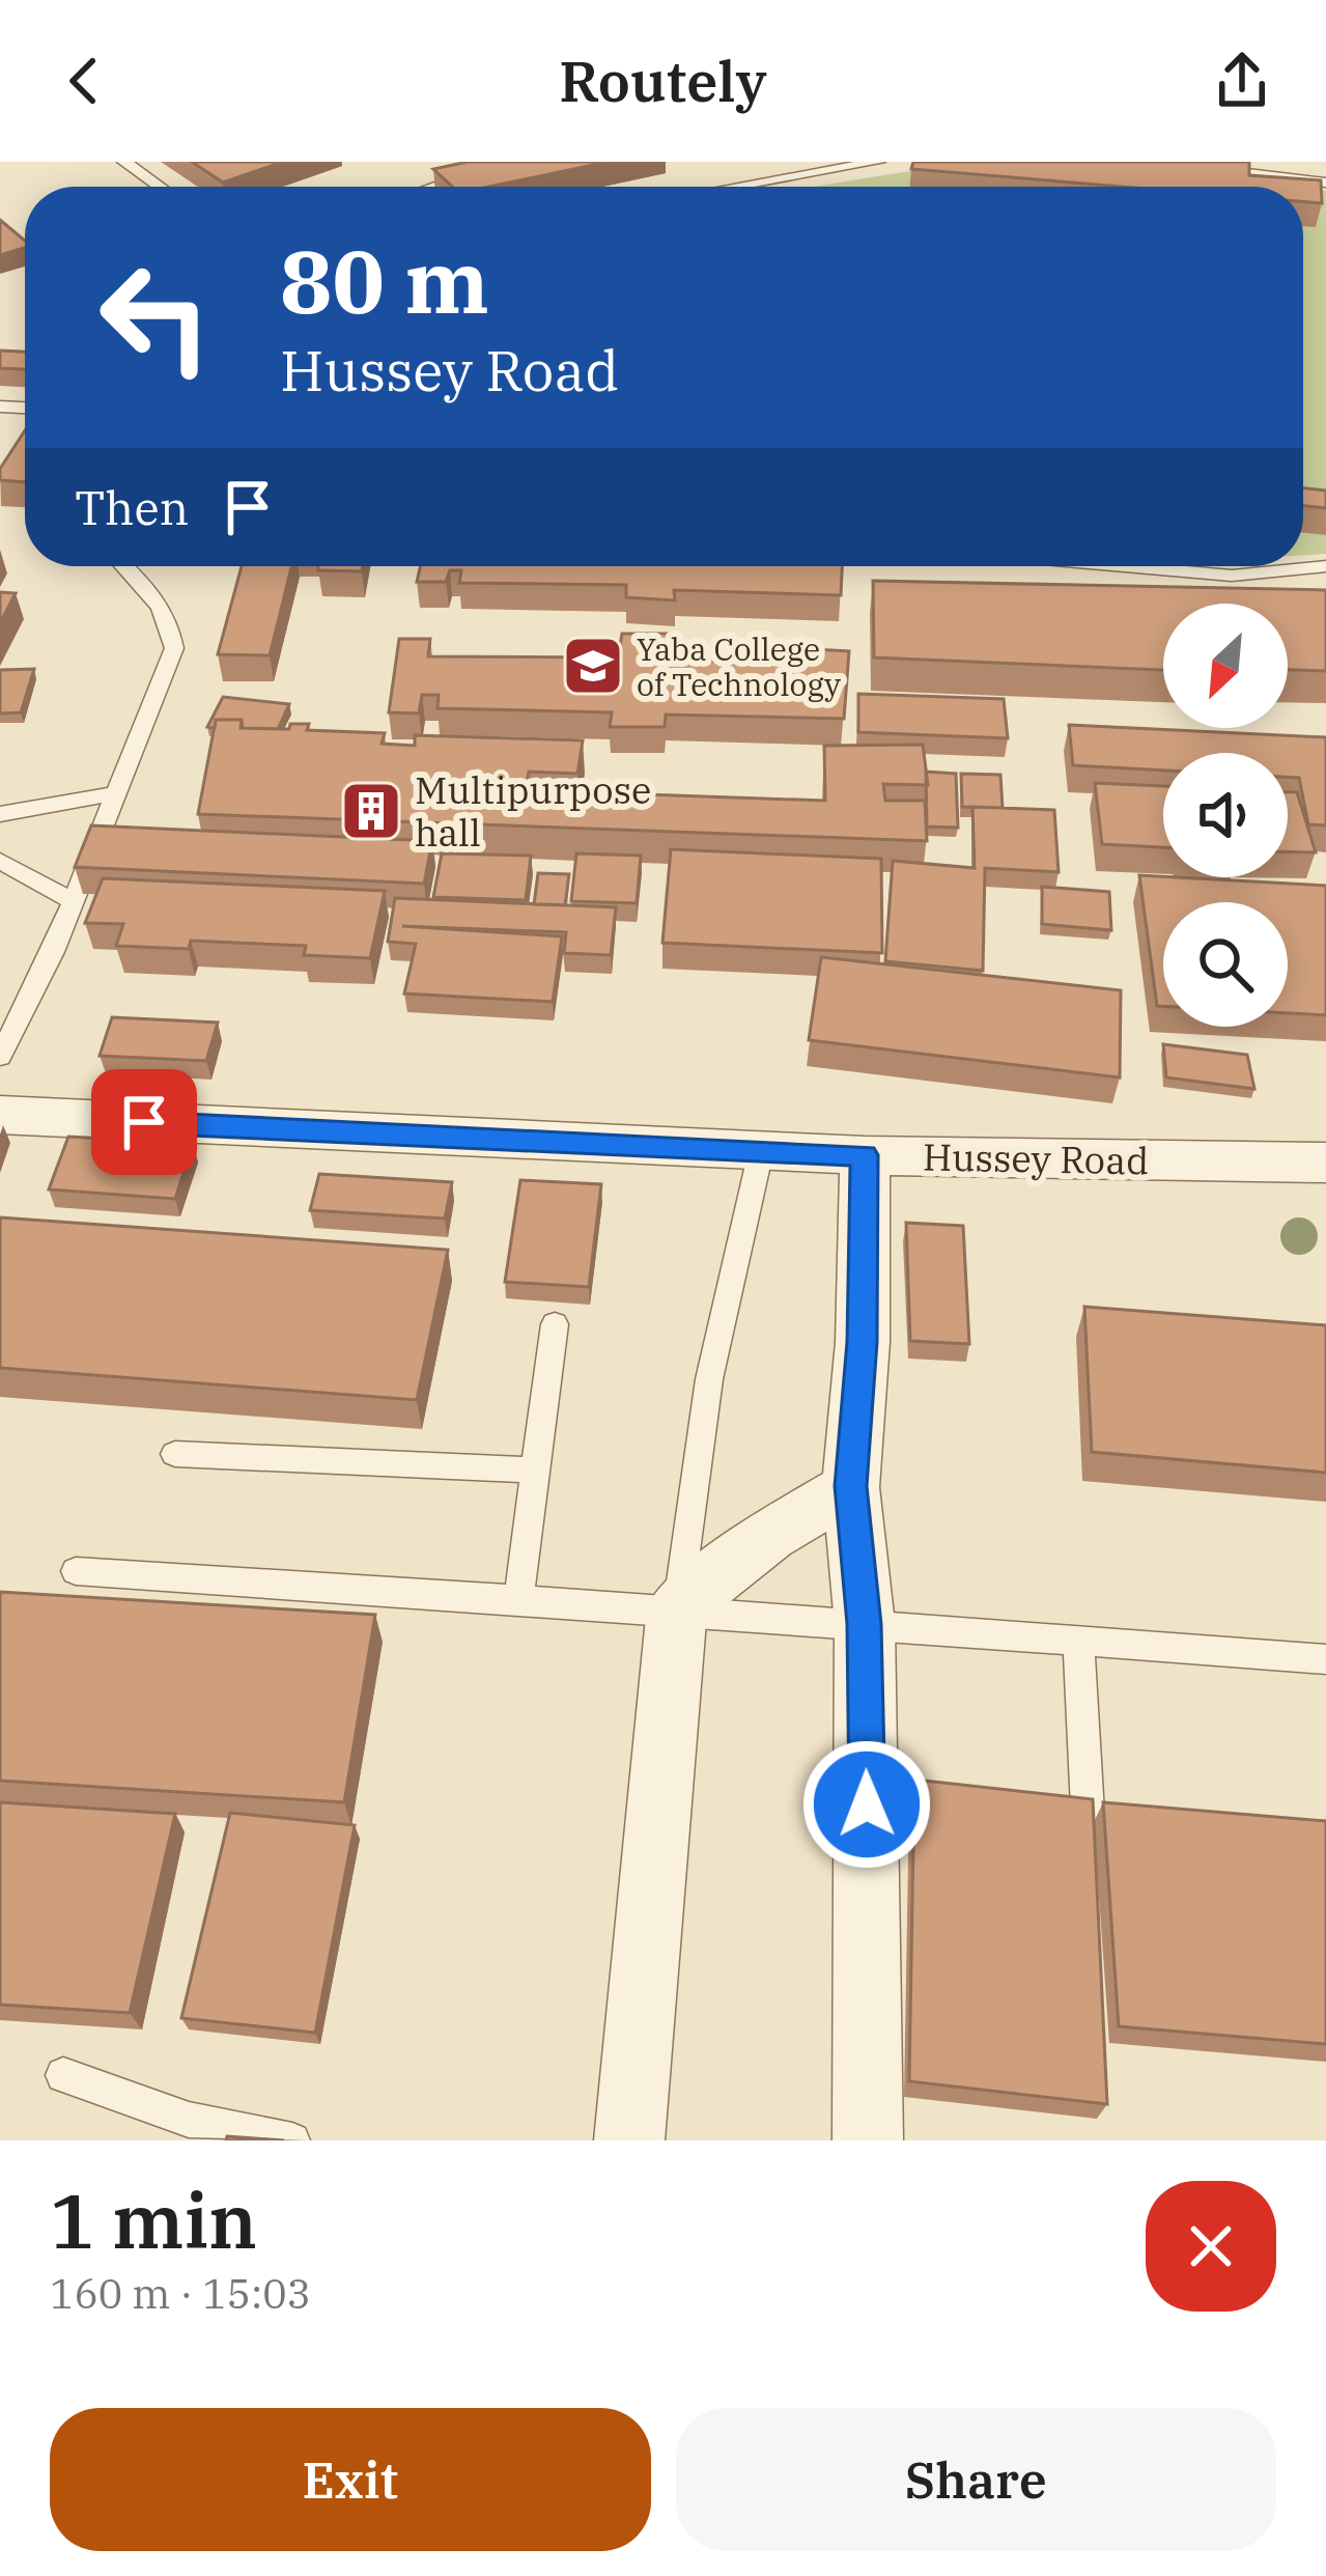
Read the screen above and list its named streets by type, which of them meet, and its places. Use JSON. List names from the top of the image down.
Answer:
{
  "streets": {
    "street": ["Hussey Road"]
  },
  "places": {
    "school or university": ["Yaba College of Technology"],
    "building": ["Multipurpose hall"]
  },
  "north": "bottom left",
  "page": {
    "header": "Routely",
    "turn": ["80 m", "Hussey Road"],
    "then": "Then",
    "heading": ["1 min", "160 m · 15:03"],
    "buttons": ["Exit", "Share"]
  }
}
